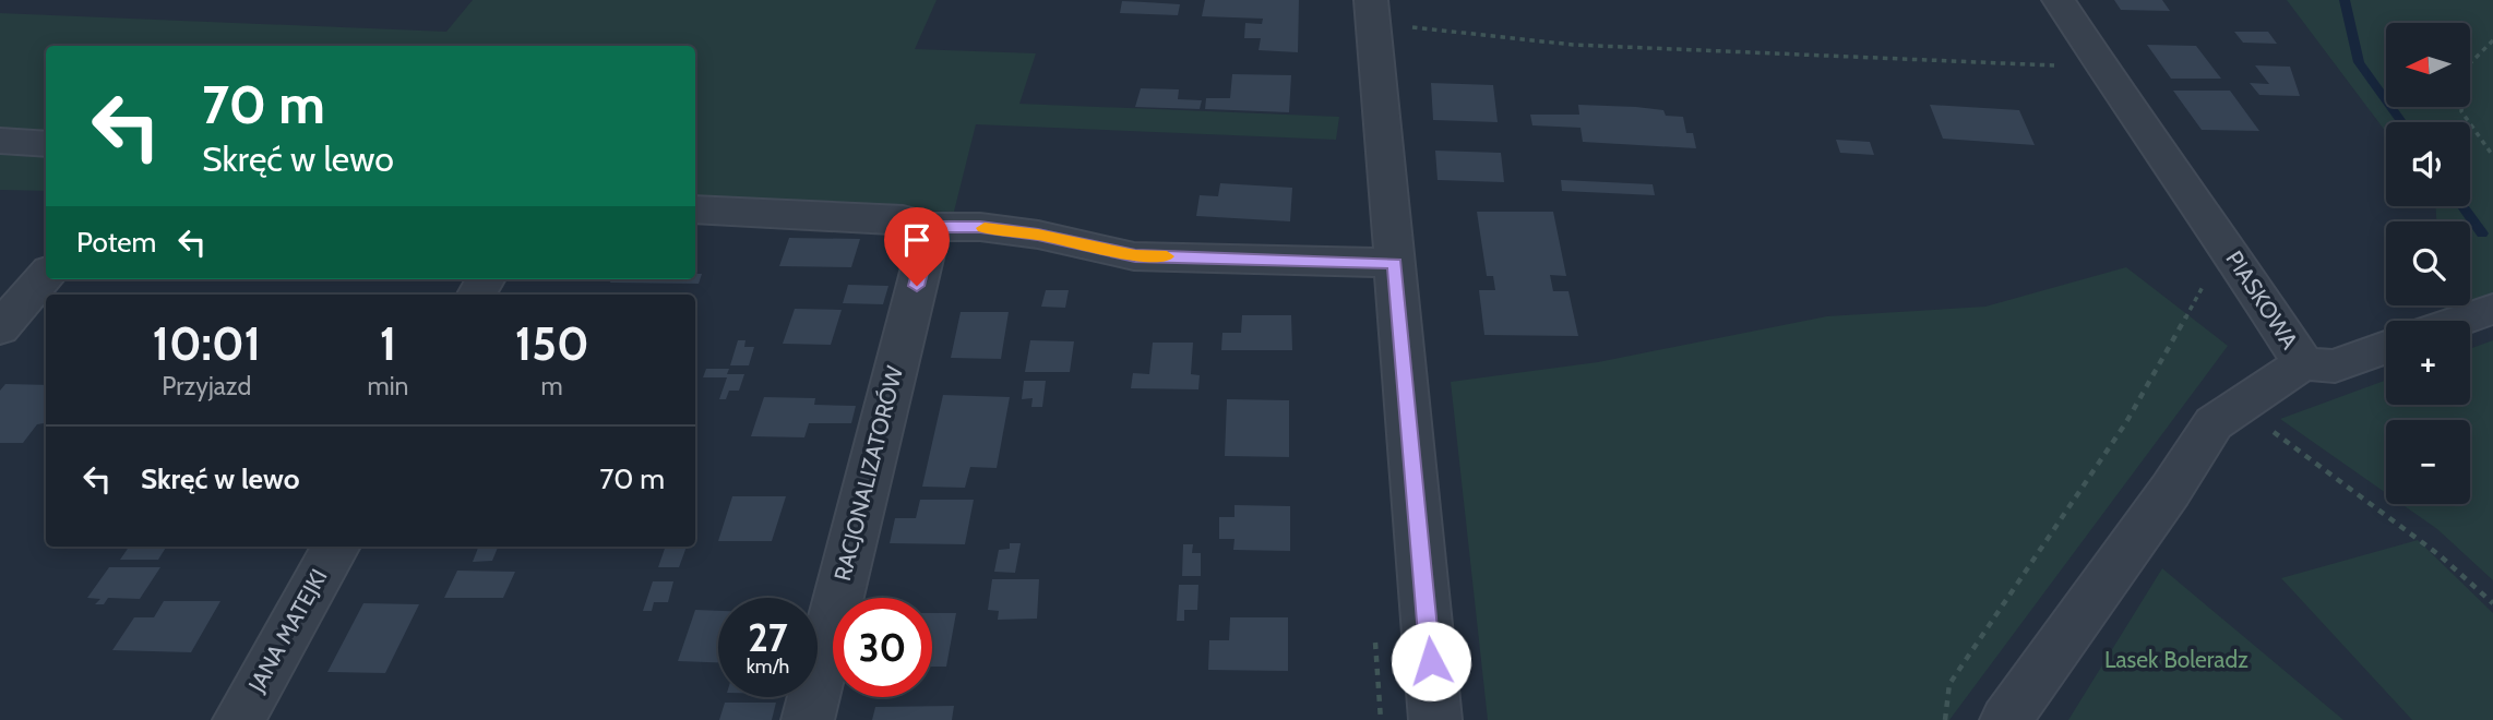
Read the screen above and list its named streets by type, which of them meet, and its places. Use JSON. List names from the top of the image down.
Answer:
{
  "streets": {
    "street": ["PIASKOWA", "RACJONALIZATORÓW", "JANA MATEJKI"]
  },
  "parks": ["Lasek Boleradz"],
  "north": "left",
  "page": {
    "map_buttons": ["+", "−"],
    "turn": ["70 m", "Skręć w lewo"],
    "then": "Potem",
    "eta": [
      "10:01",
      "Przyjazd",
      "1",
      "min",
      "150",
      "m"
    ],
    "list": [
      {
        "name": "Skręć w lewo",
        "value": "70 m"
      }
    ],
    "speed": "27 km/h",
    "limit": "30"
  }
}
